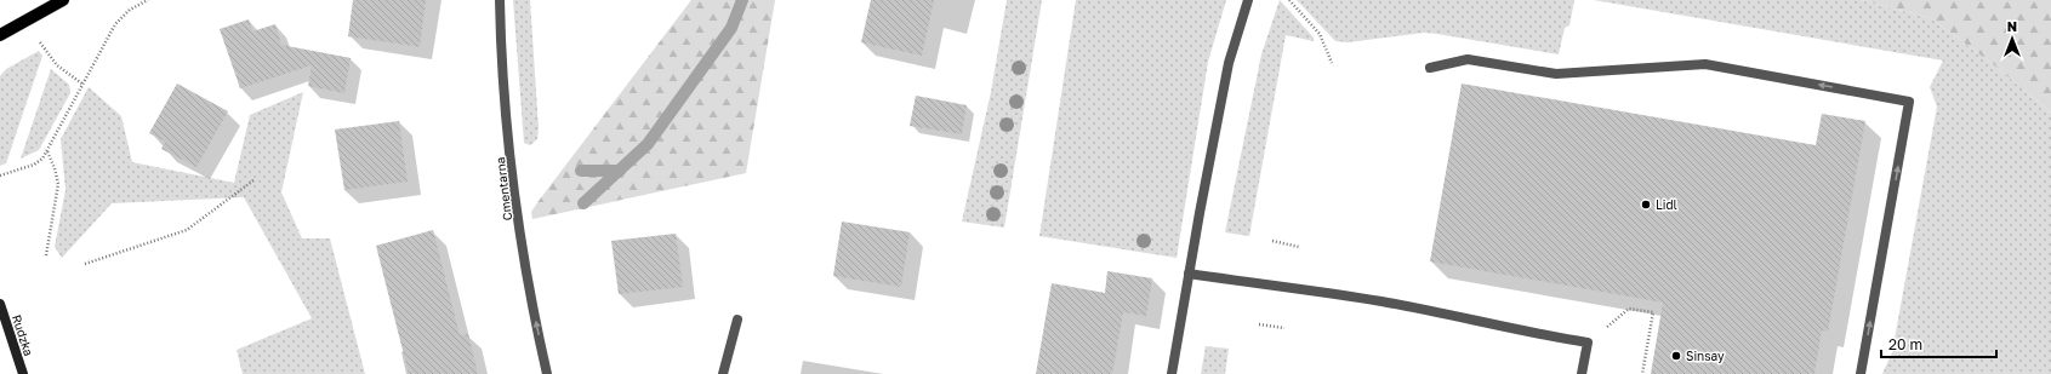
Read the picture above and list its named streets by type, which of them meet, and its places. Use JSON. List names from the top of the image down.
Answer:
{
  "streets": {
    "street": ["Cmentarna", "Rudzka"]
  },
  "one_way": ["Cmentarna"],
  "places": ["Lidl", "Sinsay"],
  "scale_bar": "20 m",
  "north": "top"
}
